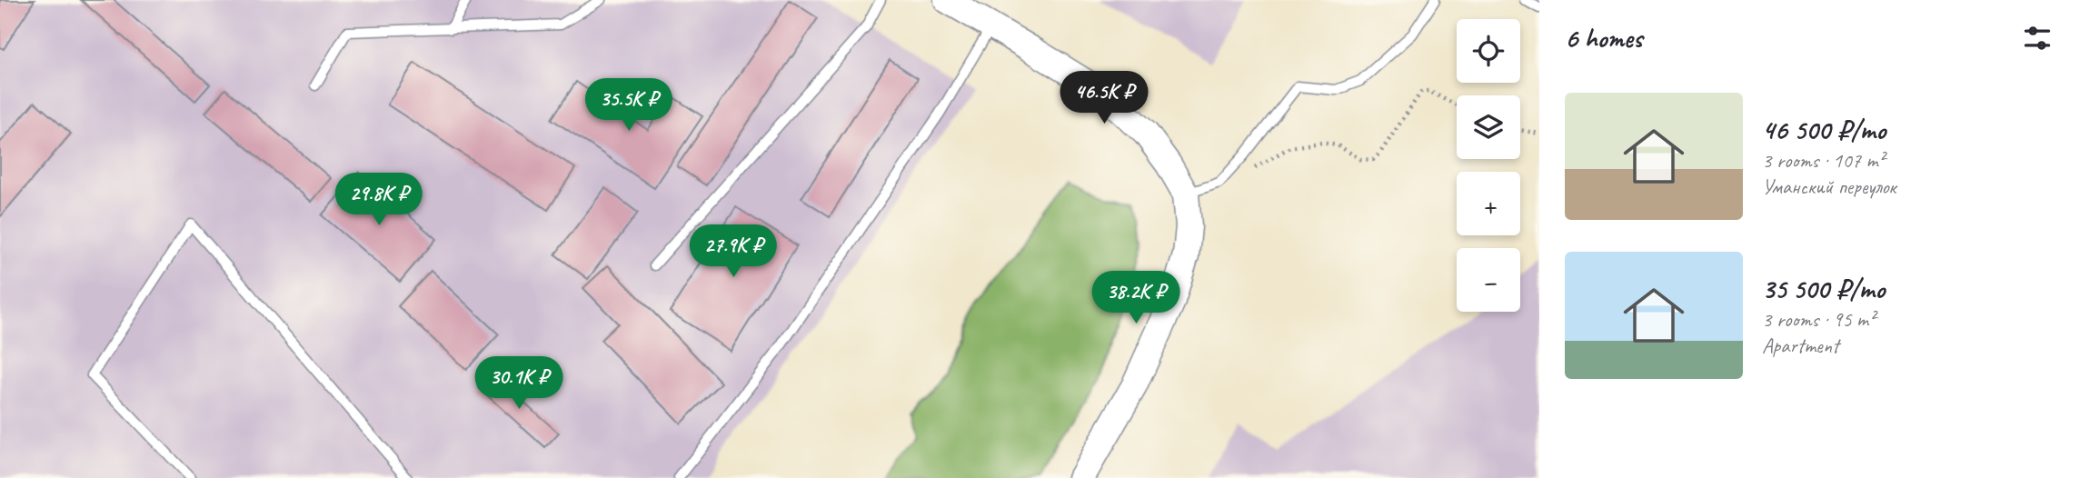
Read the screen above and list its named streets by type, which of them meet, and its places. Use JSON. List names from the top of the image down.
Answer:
{
  "page": {
    "heading": "6 homes",
    "map_buttons": ["+", "−"],
    "price": [
      "46.5K ₽",
      "35.5K ₽",
      "29.8K ₽",
      "27.9K ₽",
      "38.2K ₽",
      "30.1K ₽"
    ],
    "list": [
      {
        "name": "46 500 ₽/mo",
        "note": "3 rooms · 107 m² · Уманский переулок"
      },
      {
        "name": "35 500 ₽/mo",
        "note": "3 rooms · 95 m² · Apartment"
      }
    ]
  }
}
